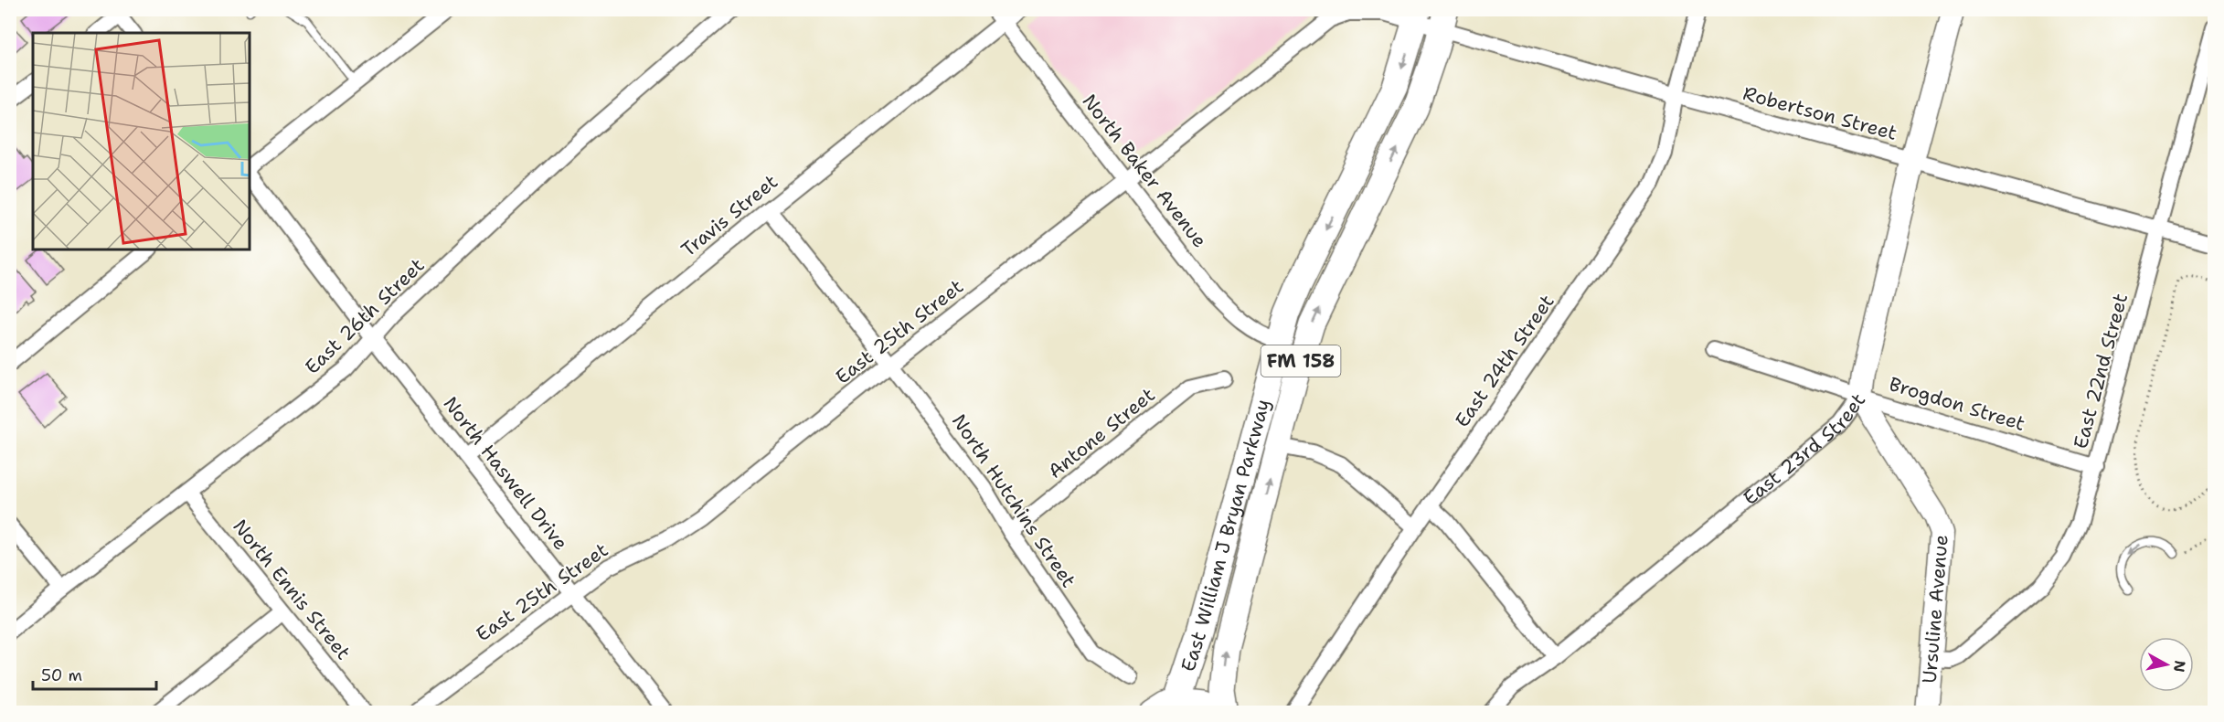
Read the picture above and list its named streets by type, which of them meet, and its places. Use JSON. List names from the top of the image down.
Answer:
{
  "streets": {
    "main road": ["FM 158", "East William J Bryan Parkway"],
    "street": [
      "Robertson Street",
      "North Baker Avenue",
      "Travis Street",
      "East 26th Street",
      "East 25th Street",
      "East 24th Street",
      "East 22nd Street",
      "Brogdon Street",
      "Antone Street",
      "East 23rd Street",
      "North Haswell Drive",
      "North Hutchins Street",
      "North Ennis Street",
      "Ursuline Avenue"
    ]
  },
  "crossings": [
    ["Robertson Street", "East 25th Street"],
    ["Robertson Street", "East 24th Street"],
    ["Robertson Street", "East 22nd Street"],
    ["Robertson Street", "East 23rd Street"],
    ["Robertson Street", "East William J Bryan Parkway"],
    ["North Baker Avenue", "Travis Street"],
    ["North Baker Avenue", "East 25th Street"],
    ["North Baker Avenue", "East William J Bryan Parkway"],
    ["Travis Street", "North Haswell Drive"],
    ["Travis Street", "North Hutchins Street"],
    ["East 26th Street", "North Haswell Drive"],
    ["East 26th Street", "North Ennis Street"],
    ["East 25th Street", "North Haswell Drive"],
    ["East 25th Street", "North Hutchins Street"],
    ["East 25th Street", "East William J Bryan Parkway"],
    ["East 22nd Street", "Brogdon Street"],
    ["East 22nd Street", "Ursuline Avenue"],
    ["Brogdon Street", "East 23rd Street"],
    ["Brogdon Street", "Ursuline Avenue"],
    ["Antone Street", "North Hutchins Street"],
    ["East 23rd Street", "Ursuline Avenue"]
  ],
  "scale_bar": "50 m",
  "north": "right"
}
